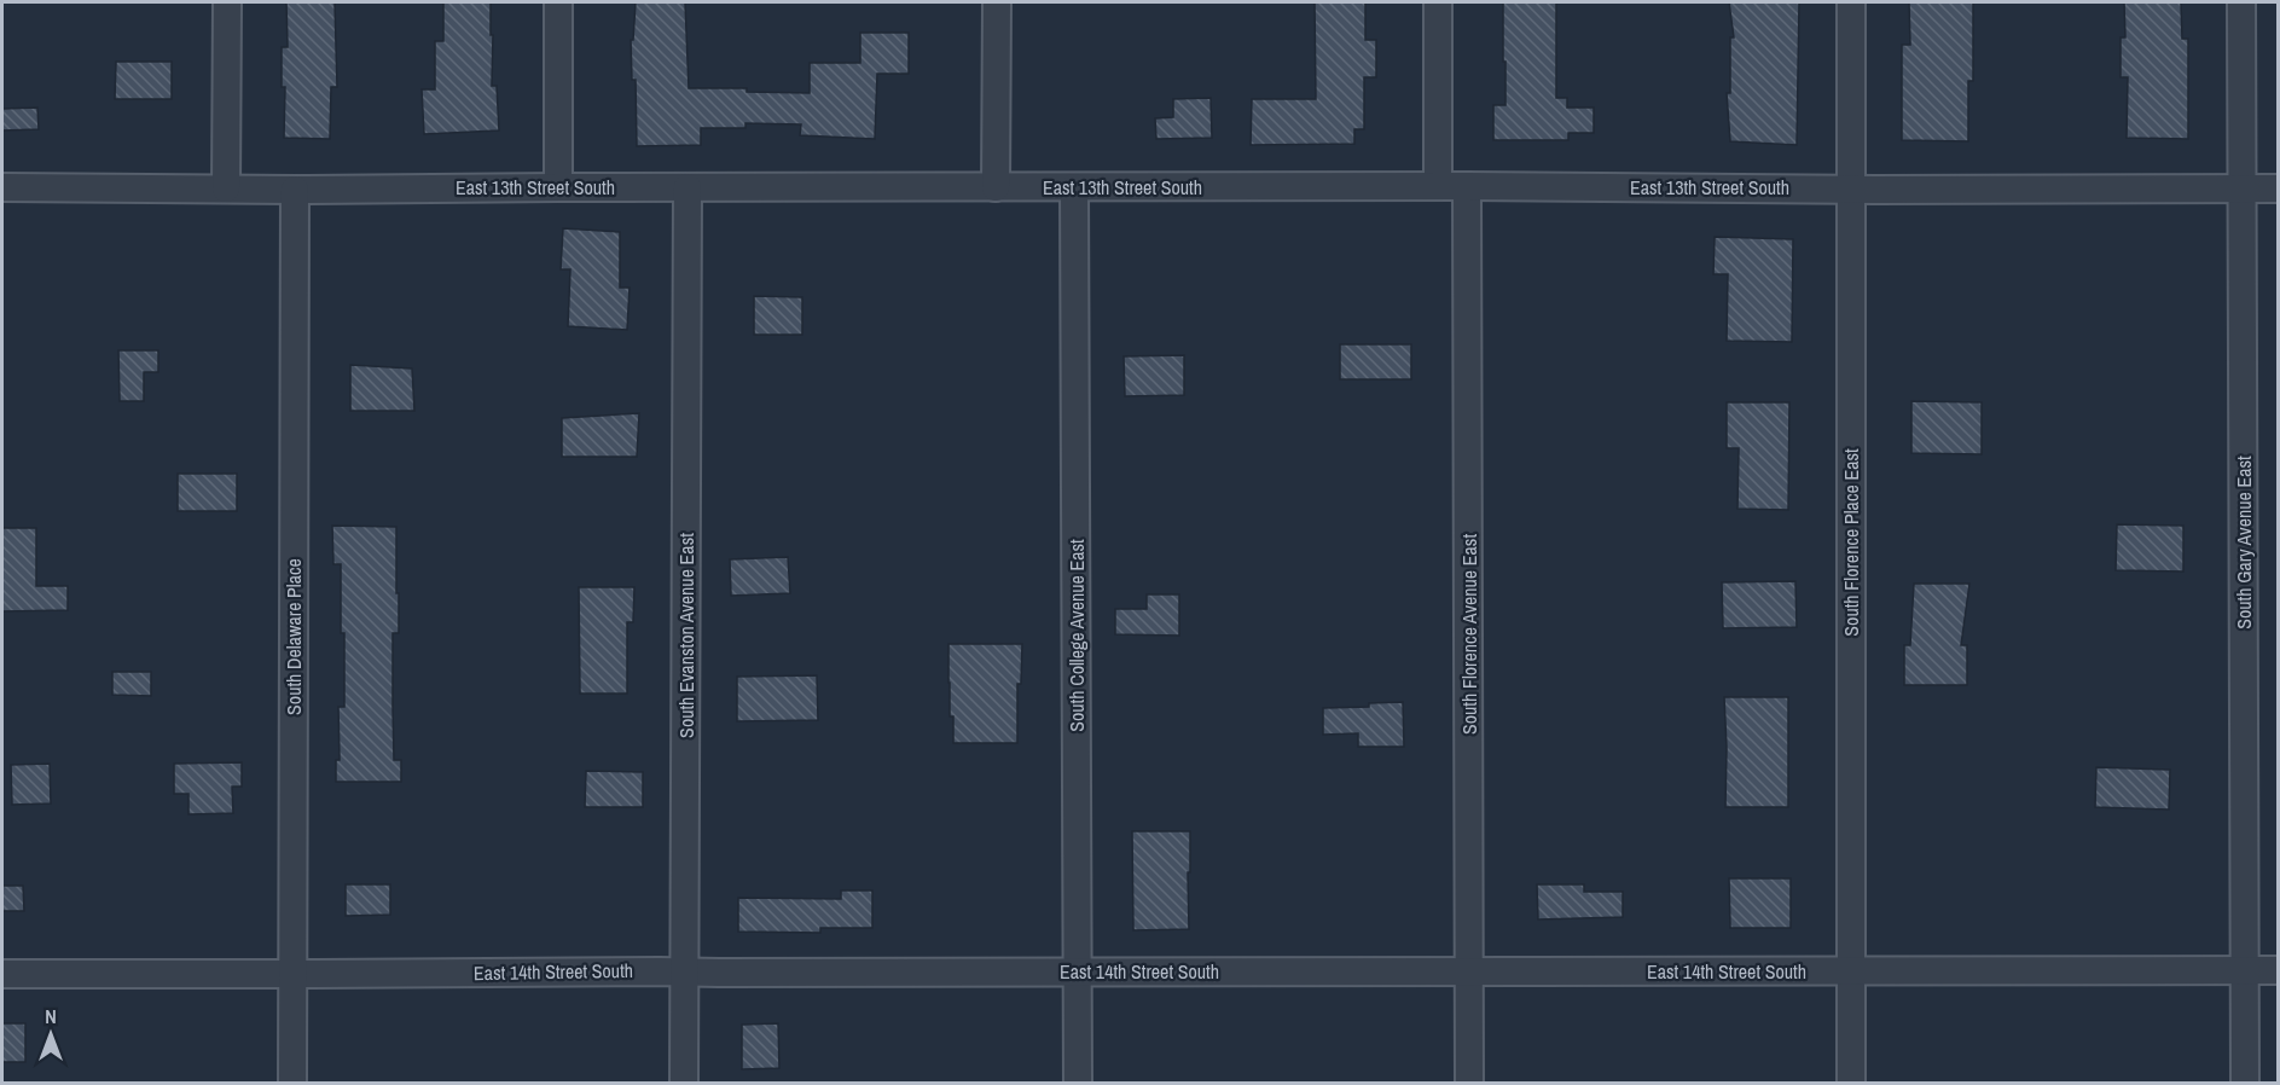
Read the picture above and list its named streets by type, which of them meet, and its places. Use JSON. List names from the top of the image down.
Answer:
{
  "streets": {
    "street": [
      "East 13th Street South",
      "South Florence Place East",
      "South Gary Avenue East",
      "South Florence Avenue East",
      "South Evanston Avenue East",
      "South College Avenue East",
      "South Delaware Place",
      "East 14th Street South"
    ]
  },
  "crossings": [
    ["East 13th Street South", "South Florence Place East"],
    ["East 13th Street South", "South Gary Avenue East"],
    ["East 13th Street South", "South Florence Avenue East"],
    ["East 13th Street South", "South Evanston Avenue East"],
    ["East 13th Street South", "South College Avenue East"],
    ["East 13th Street South", "South Delaware Place"],
    ["South Florence Place East", "East 14th Street South"],
    ["South Gary Avenue East", "East 14th Street South"],
    ["South Florence Avenue East", "East 14th Street South"],
    ["South Evanston Avenue East", "East 14th Street South"],
    ["South College Avenue East", "East 14th Street South"],
    ["South Delaware Place", "East 14th Street South"]
  ],
  "north": "top"
}
